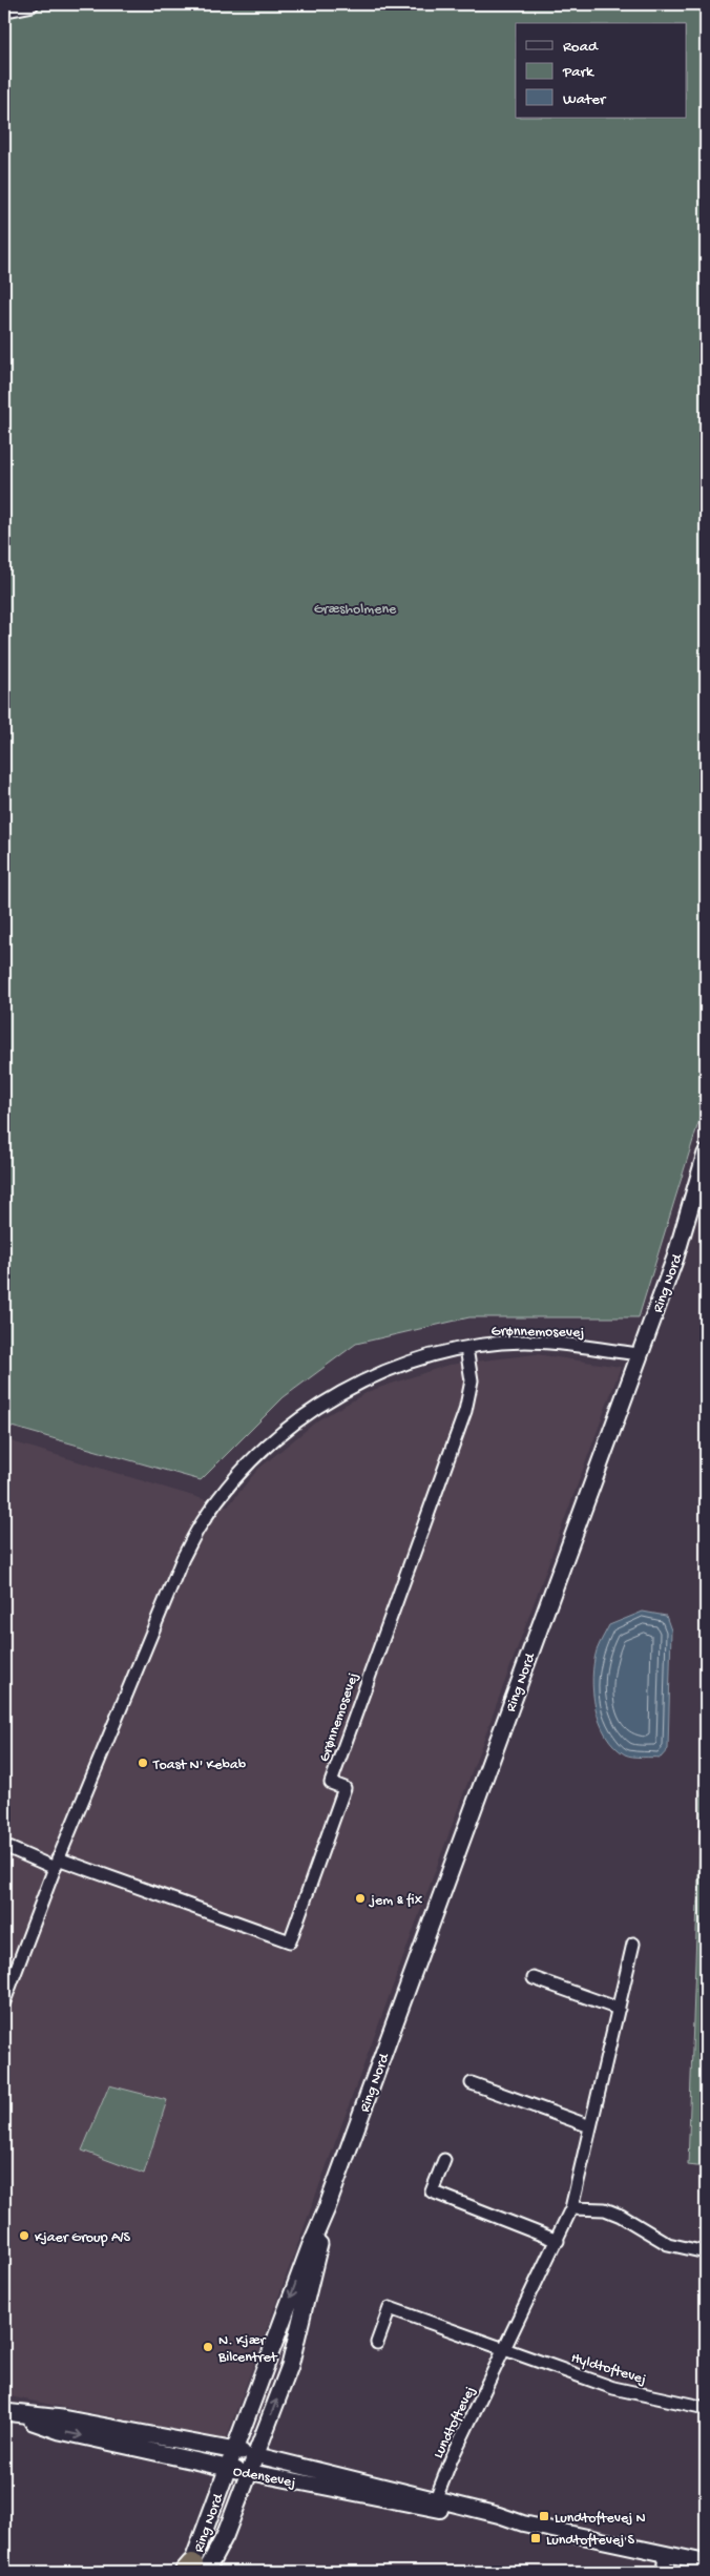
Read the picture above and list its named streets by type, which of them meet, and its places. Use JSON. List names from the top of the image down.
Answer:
{
  "streets": {
    "main road": ["Ring Nord", "Odensevej"],
    "street": ["Grønnemosevej", "Hyldtoftevej", "Lundtoftevej"]
  },
  "crossings": [
    ["Ring Nord", "Grønnemosevej"],
    ["Ring Nord", "Odensevej"],
    ["Hyldtoftevej", "Lundtoftevej"],
    ["Lundtoftevej", "Odensevej"]
  ],
  "parks": ["Græsholmene"],
  "places": {
    "other": [
      "Toast N' Kebab",
      "jem & fix",
      "Kjaer Group A/S",
      "N. Kjær Bilcentret"
    ],
    "transit": ["Lundtoftevej N", "Lundtoftevej S"]
  },
  "legend": ["Road", "Park", "Water"]
}
